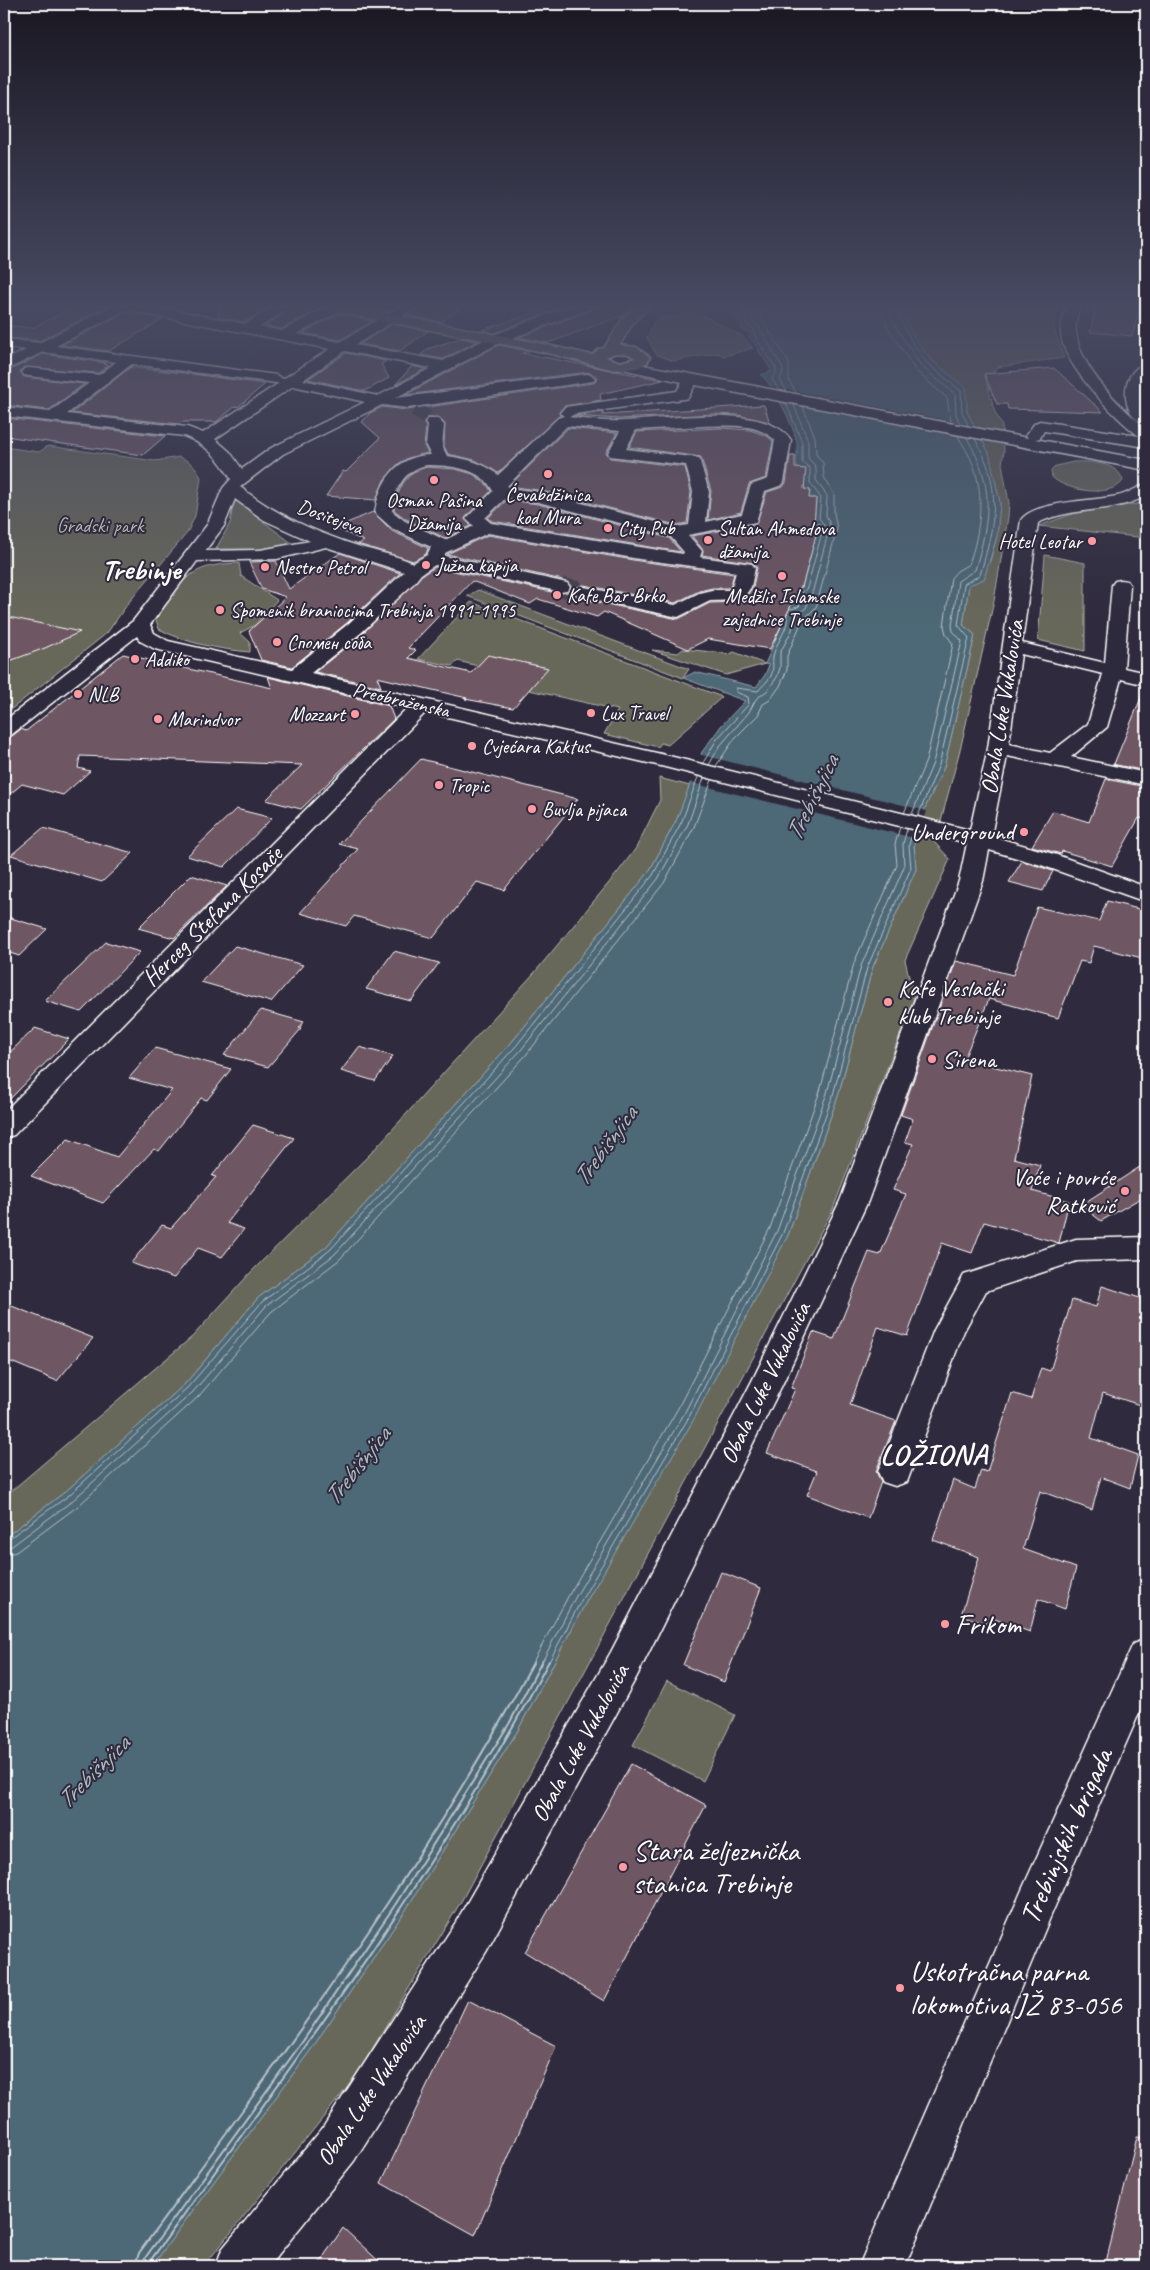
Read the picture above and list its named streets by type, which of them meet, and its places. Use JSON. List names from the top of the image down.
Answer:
{
  "streets": {
    "street": [
      "Dositejeva",
      "Preobraženska",
      "Obala Luke Vukalovića",
      "Herceg Stefana Kosače",
      "Trebinjskih brigada"
    ]
  },
  "crossings": [
    ["Preobraženska", "Obala Luke Vukalovića"],
    ["Preobraženska", "Herceg Stefana Kosače"]
  ],
  "districts": ["Trebinje", "LOŽIONA"],
  "water": ["Trebišnjica"],
  "parks": ["Gradski park"],
  "places": [
    "Ćevabdžinica kod Mura",
    "Osman Pašina Džamija",
    "City Pub",
    "Sultan Ahmedova džamija",
    "Hotel Leotar",
    "Južna kapija",
    "Nestro Petrol",
    "Medžlis Islamske zajednice Trebinje",
    "Kafe Bar Brko",
    "Spomenik braniocima Trebinja 1991-1995",
    "Спомен соба",
    "Addiko",
    "NLB",
    "Lux Travel",
    "Mozzart",
    "Marindvor",
    "Cvjećara Kaktus",
    "Tropic",
    "Buvlja pijaca",
    "Underground",
    "Kafe Veslački klub Trebinje",
    "Sirena",
    "Voće i povrće Ratković",
    "Frikom",
    "Stara željeznička stanica Trebinje",
    "Uskotračna parna lokomotiva JŽ 83-056"
  ]
}
